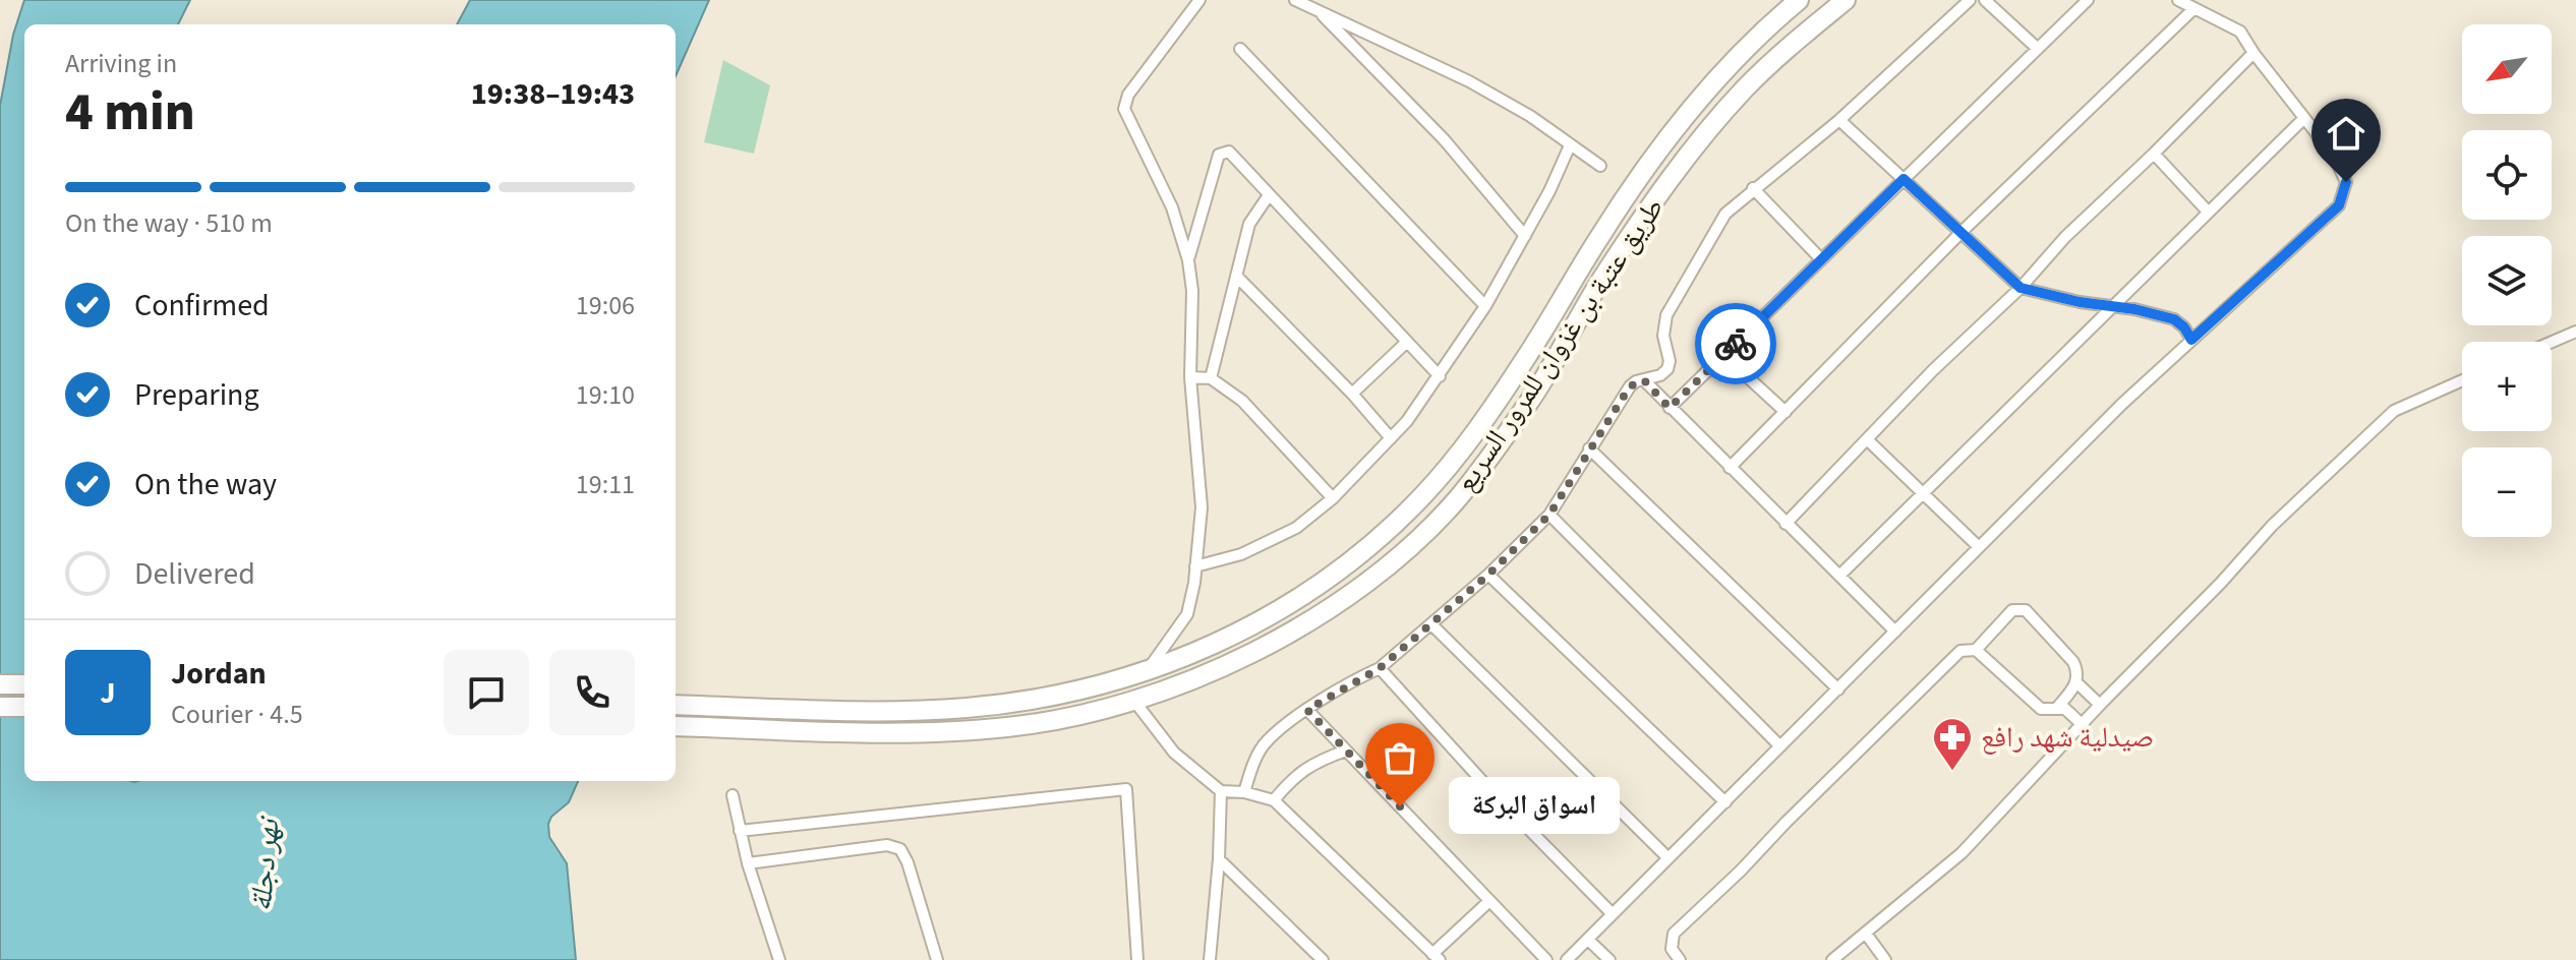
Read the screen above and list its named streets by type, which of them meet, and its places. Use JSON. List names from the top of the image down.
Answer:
{
  "streets": {
    "highway": ["طريق عتبة بن غزوان للمرور السريع"]
  },
  "water": ["نهر دجلة"],
  "places": {
    "pharmacy": ["صيدلية شهد رافع"],
    "other": ["اسواق البركة"]
  },
  "north": "bottom left",
  "page": {
    "map_buttons": ["+", "−"],
    "heading": ["4 min", "Arriving in", "19:38–19:43"],
    "panel": ["Jordan", "Courier · 4.5"],
    "bar": "On the way · 510 m",
    "list": [
      ["Confirmed", "19:06"],
      ["Preparing", "19:10"],
      ["On the way", "19:11"],
      "Delivered"
    ],
    "round": "J",
    "bubble": "اسواق البركة"
  }
}
